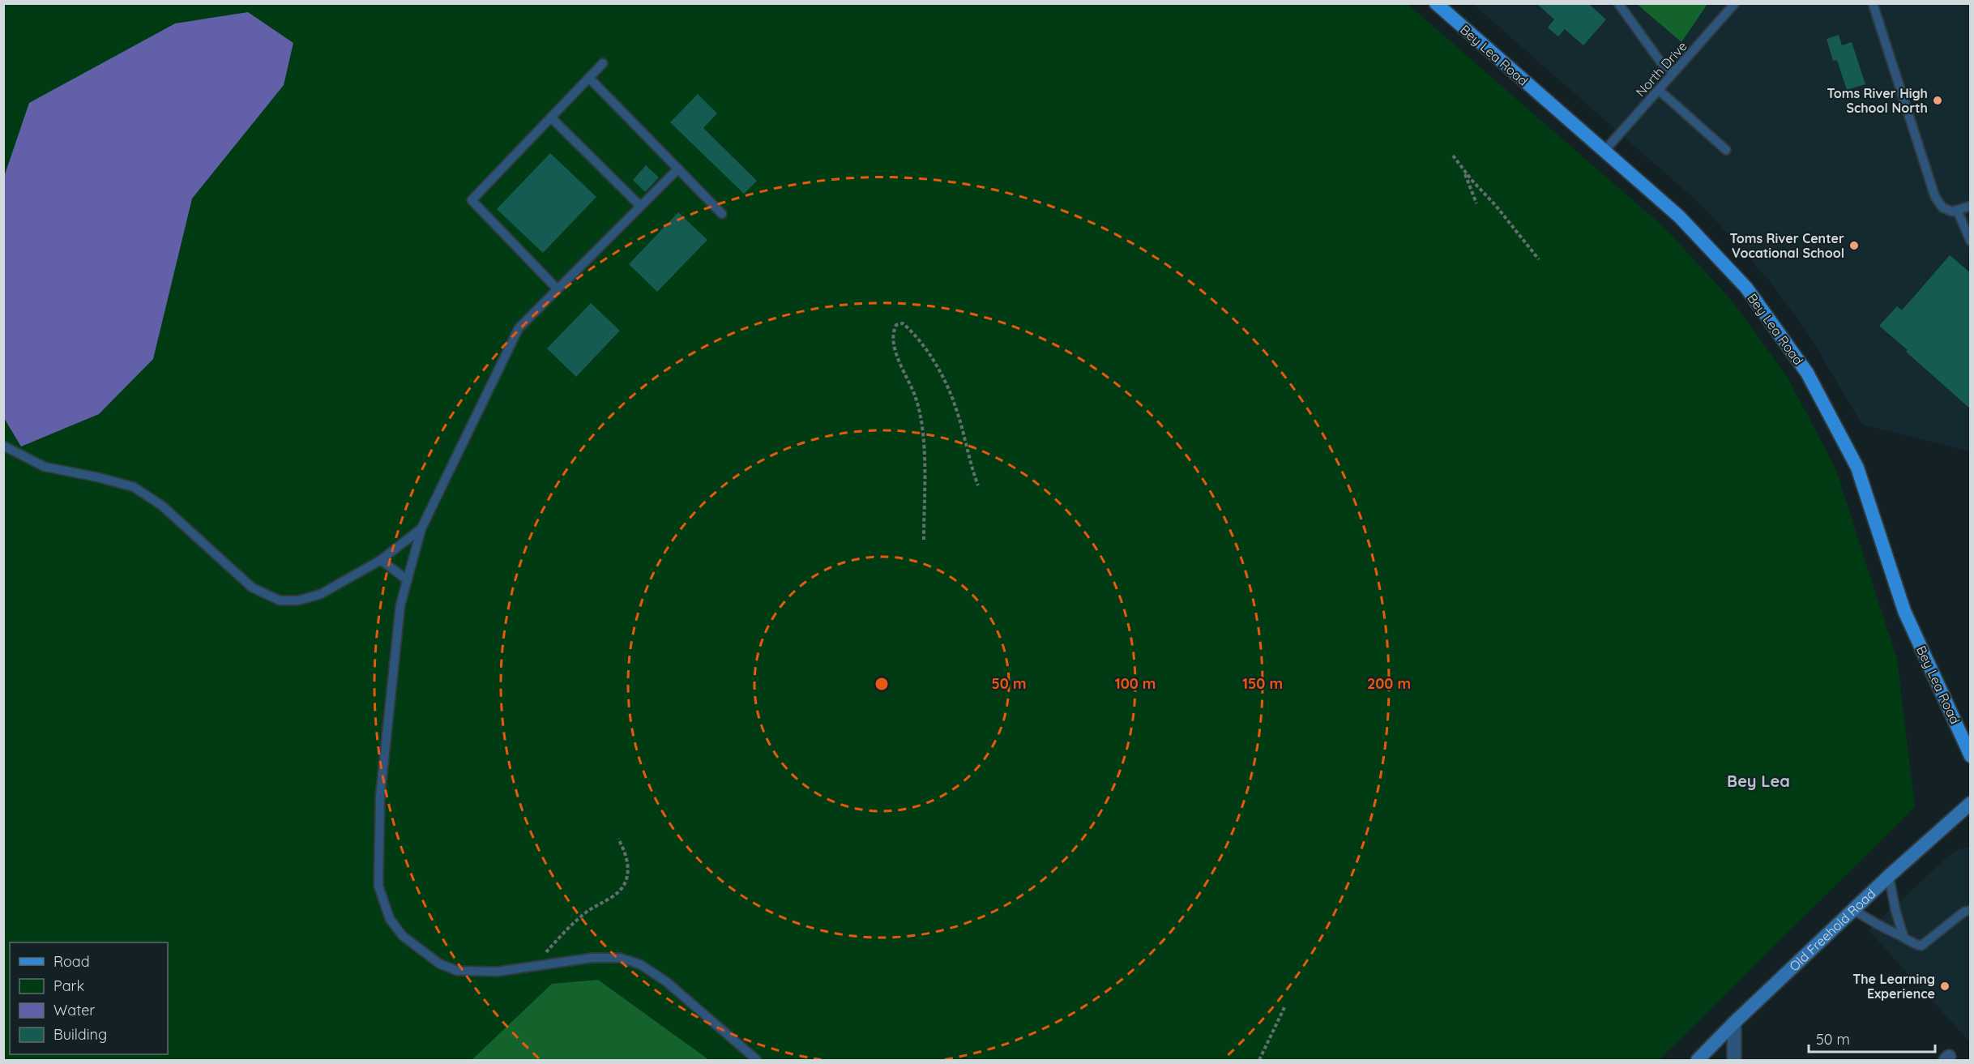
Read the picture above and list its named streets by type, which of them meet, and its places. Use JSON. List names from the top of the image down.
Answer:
{
  "streets": {
    "main road": ["Bey Lea Road", "Old Freehold Road"],
    "lane": ["North Drive"]
  },
  "crossings": [
    ["Bey Lea Road", "North Drive"]
  ],
  "districts": ["Bey Lea"],
  "places": ["Toms River High School North", "Toms River Center Vocational School", "The Learning Experience"],
  "legend": [
    "Road",
    "Park",
    "Water",
    "Building"
  ],
  "scale_bar": "50 m",
  "rings": [
    "50 m",
    "100 m",
    "150 m",
    "200 m"
  ]
}
